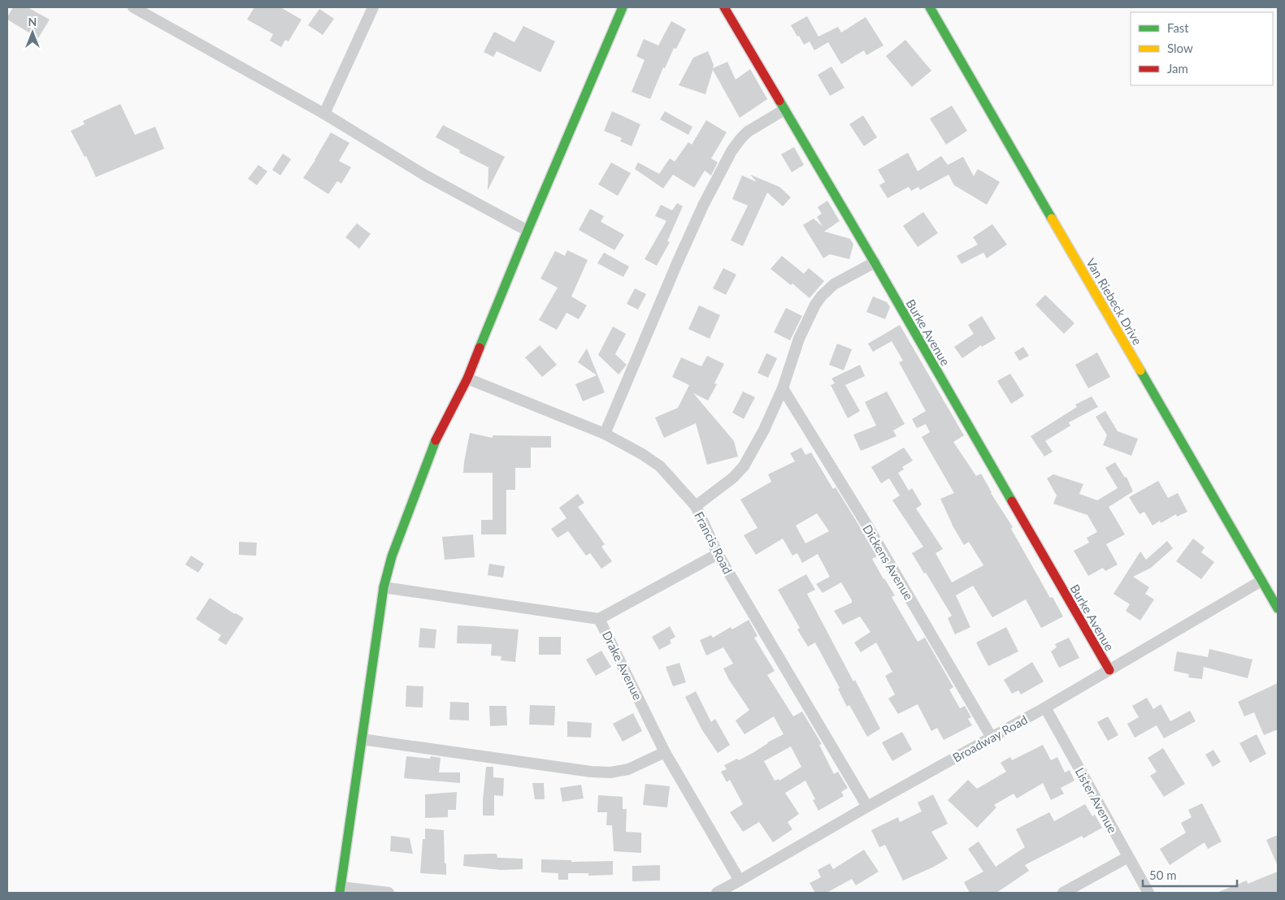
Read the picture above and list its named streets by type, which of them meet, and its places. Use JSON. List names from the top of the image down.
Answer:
{
  "streets": {
    "street": [
      "Van Riebeck Drive",
      "Burke Avenue",
      "Francis Road",
      "Dickens Avenue",
      "Drake Avenue",
      "Broadway Road",
      "Lister Avenue"
    ]
  },
  "crossings": [
    ["Van Riebeck Drive", "Broadway Road"],
    ["Burke Avenue", "Broadway Road"],
    ["Francis Road", "Broadway Road"],
    ["Dickens Avenue", "Broadway Road"],
    ["Drake Avenue", "Broadway Road"],
    ["Broadway Road", "Lister Avenue"]
  ],
  "legend": ["Fast", "Slow", "Jam"],
  "scale_bar": "50 m",
  "north": "top"
}
